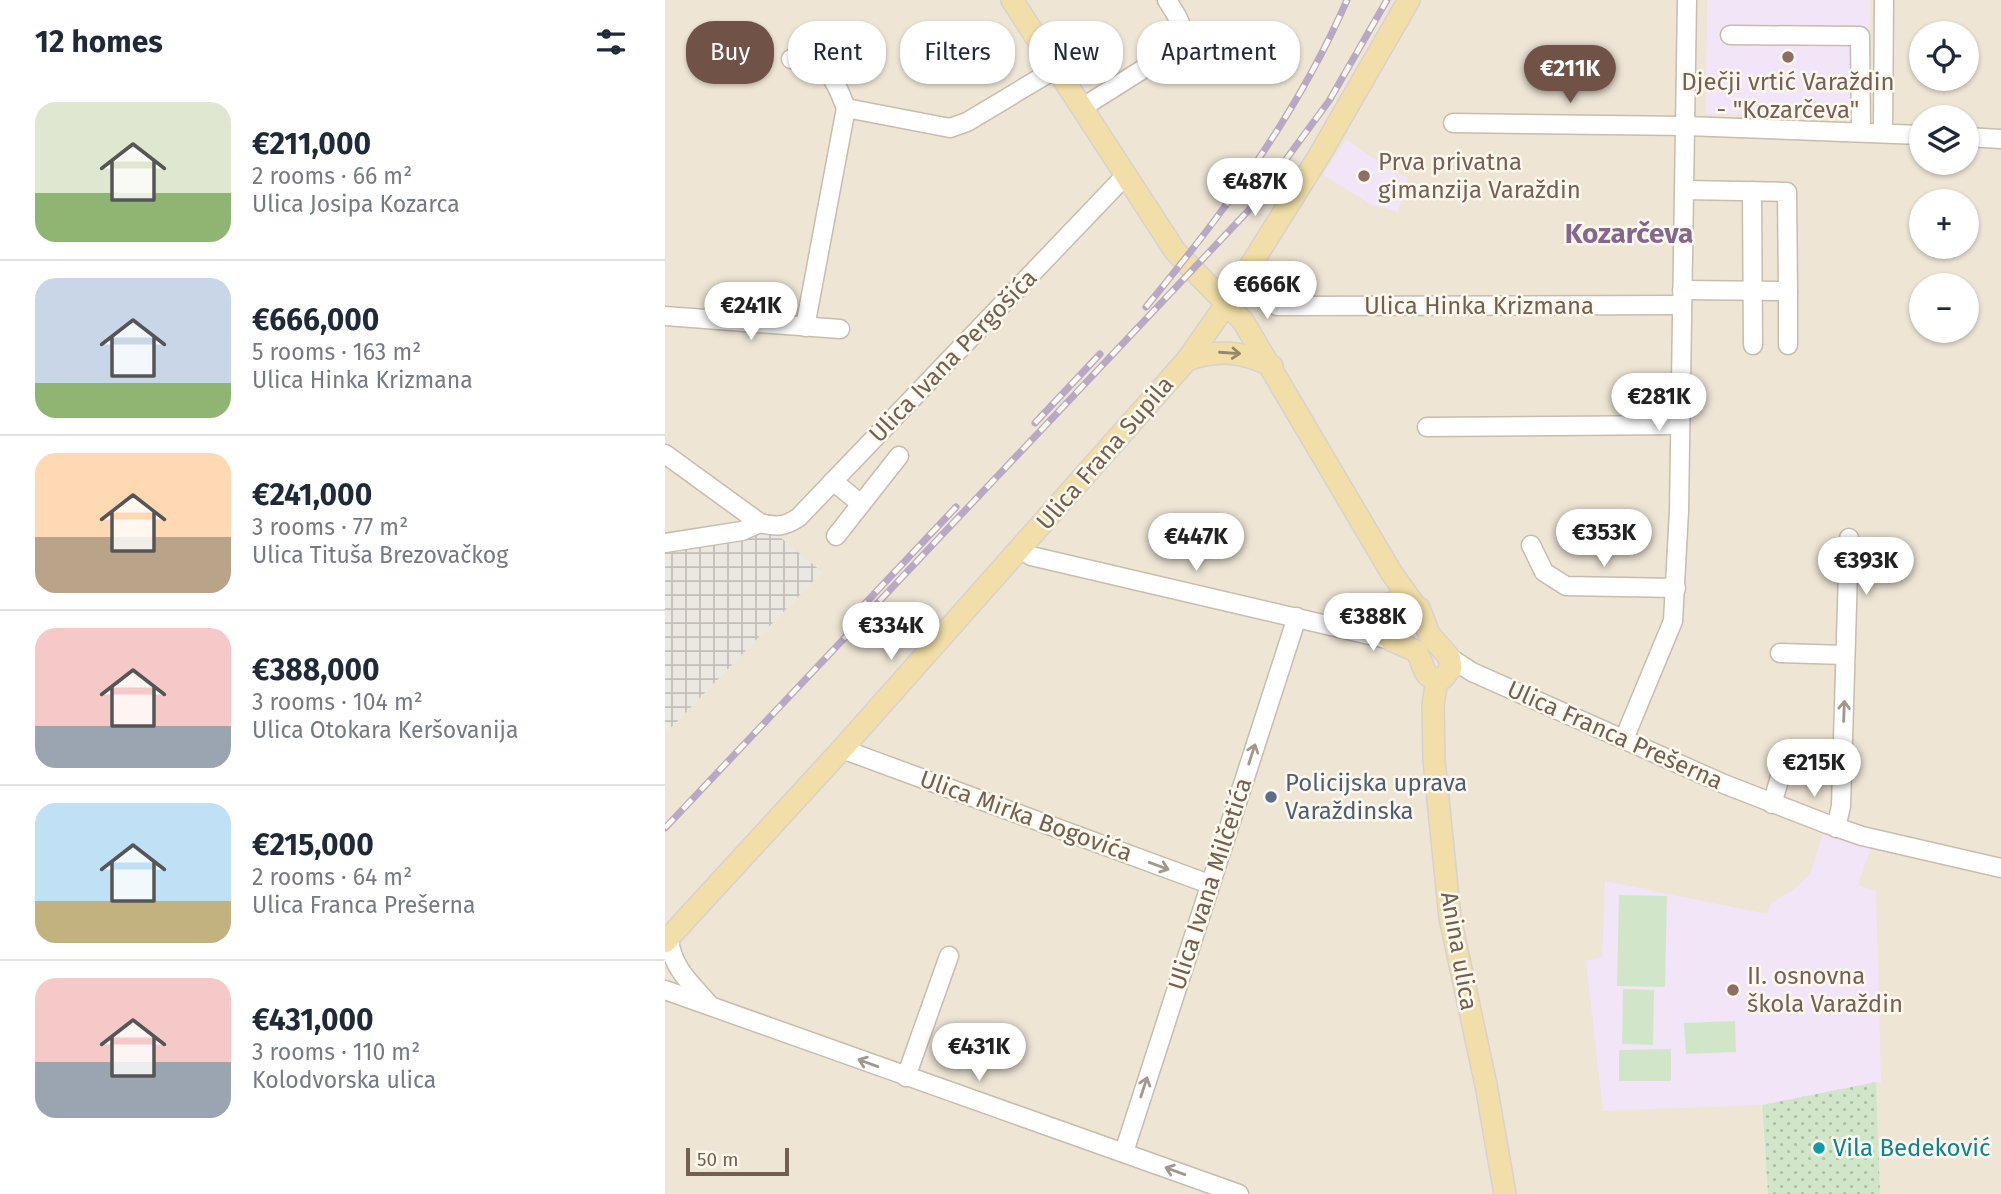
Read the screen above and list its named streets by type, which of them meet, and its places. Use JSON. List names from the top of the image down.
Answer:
{
  "streets": {
    "main road": ["Ulica Frana Supila", "Anina ulica"],
    "street": [
      "Ulica Hinka Krizmana",
      "Ulica Ivana Pergošića",
      "Ulica Franca Prešerna",
      "Ulica Mirka Bogovića",
      "Ulica Ivana Milčetića"
    ]
  },
  "crossings": [
    ["Ulica Frana Supila", "Ulica Mirka Bogovića"],
    ["Ulica Franca Prešerna", "Anina ulica"],
    ["Ulica Mirka Bogovića", "Ulica Ivana Milčetića"]
  ],
  "one_way": ["Ulica Mirka Bogovića", "Ulica Ivana Milčetića"],
  "districts": ["Kozarčeva"],
  "places": [
    "Dječji vrtić Varaždin - \"Kozarčeva\"",
    "Prva privatna gimanzija Varaždin",
    "Policijska uprava Varaždinska",
    "II. osnovna škola Varaždin",
    "Vila Bedeković"
  ],
  "scale_bar": "50 m",
  "page": {
    "heading": "12 homes",
    "map_buttons": ["+", "−"],
    "chip": [
      "Buy",
      "Rent",
      "Filters",
      "New",
      "Apartment"
    ],
    "price": [
      "€211K",
      "€487K",
      "€666K",
      "€241K",
      "€281K",
      "€353K",
      "€447K",
      "€393K",
      "€388K",
      "€334K",
      "€215K",
      "€431K"
    ],
    "list": [
      {
        "name": "€211,000",
        "note": "2 rooms · 66 m² · Ulica Josipa Kozarca"
      },
      {
        "name": "€666,000",
        "note": "5 rooms · 163 m² · Ulica Hinka Krizmana"
      },
      {
        "name": "€241,000",
        "note": "3 rooms · 77 m² · Ulica Tituša Brezovačkog"
      },
      {
        "name": "€388,000",
        "note": "3 rooms · 104 m² · Ulica Otokara Keršovanija"
      },
      {
        "name": "€215,000",
        "note": "2 rooms · 64 m² · Ulica Franca Prešerna"
      },
      {
        "name": "€431,000",
        "note": "3 rooms · 110 m² · Kolodvorska ulica"
      }
    ],
    "scale": "50 m"
  }
}
